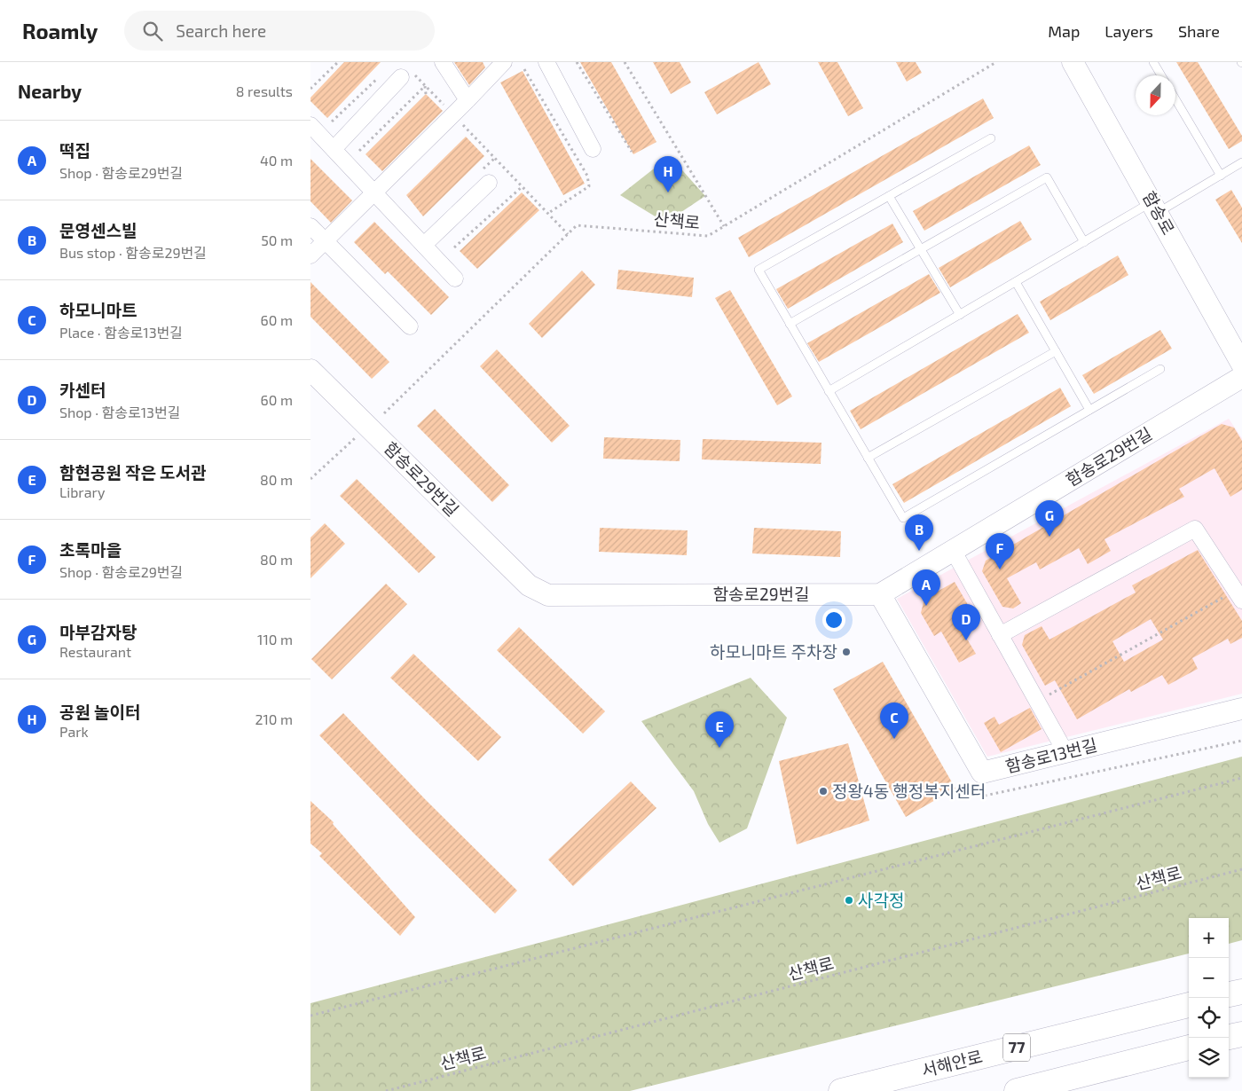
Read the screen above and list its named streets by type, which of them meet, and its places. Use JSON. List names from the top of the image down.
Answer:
{
  "streets": {
    "main road": ["77", "서해안로"],
    "street": ["함송로", "함송로29번길", "함송로13번길"],
    "path": ["산책로"]
  },
  "crossings": [
    ["함송로29번길", "함송로13번길"]
  ],
  "places": ["하모니마트 주차장", "정왕4동 행정복지센터", "사각정"],
  "north": "bottom",
  "page": {
    "header": "Roamly",
    "search": "Search here",
    "nav": ["Map", "Layers", "Share"],
    "heading": ["Nearby", "8 results"],
    "list": [
      {
        "mark": "A",
        "name": "떡집",
        "note": "Shop · 함송로29번길",
        "value": "40 m"
      },
      {
        "mark": "B",
        "name": "문영센스빌",
        "note": "Bus stop · 함송로29번길",
        "value": "50 m"
      },
      {
        "mark": "C",
        "name": "하모니마트",
        "note": "Place · 함송로13번길",
        "value": "60 m"
      },
      {
        "mark": "D",
        "name": "카센터",
        "note": "Shop · 함송로13번길",
        "value": "60 m"
      },
      {
        "mark": "E",
        "name": "함현공원 작은 도서관",
        "note": "Library",
        "value": "80 m"
      },
      {
        "mark": "F",
        "name": "초록마을",
        "note": "Shop · 함송로29번길",
        "value": "80 m"
      },
      {
        "mark": "G",
        "name": "마부감자탕",
        "note": "Restaurant",
        "value": "110 m"
      },
      {
        "mark": "H",
        "name": "공원 놀이터",
        "note": "Park",
        "value": "210 m"
      }
    ],
    "pins": [
      "H",
      "G",
      "B",
      "F",
      "A",
      "D",
      "C",
      "E"
    ],
    "map_buttons": ["+", "−"]
  }
}
